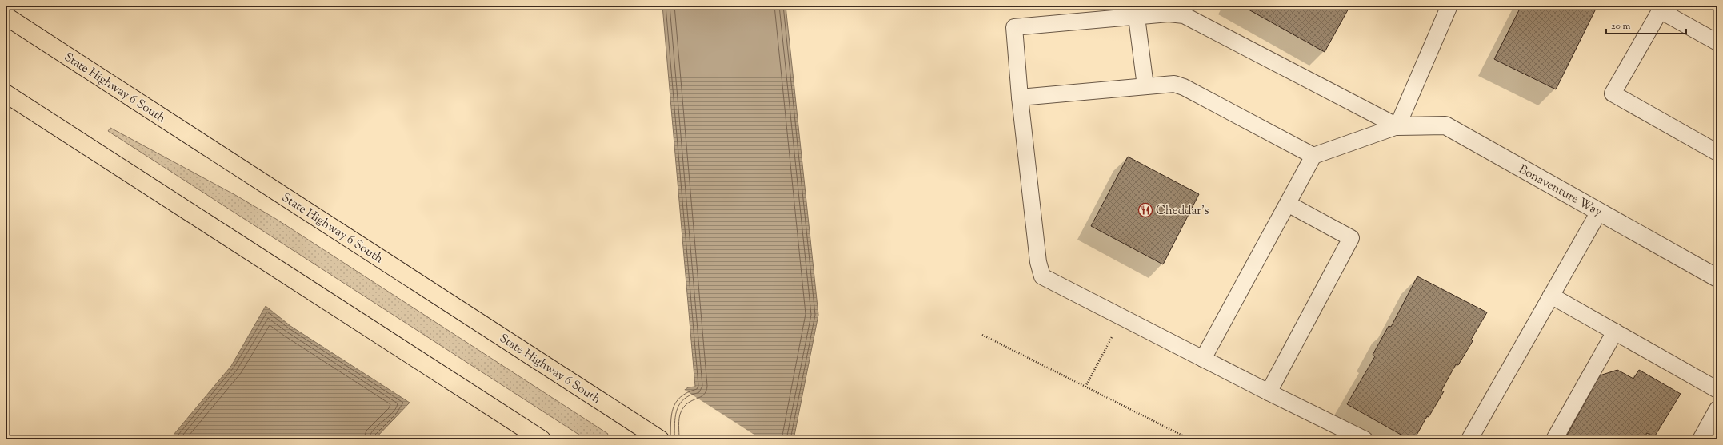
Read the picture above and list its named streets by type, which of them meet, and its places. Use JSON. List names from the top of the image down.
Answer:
{
  "streets": {
    "main road": ["State Highway 6 South"],
    "street": ["Bonaventure Way"]
  },
  "places": {
    "restaurant": ["Cheddar's"]
  },
  "scale_bar": "20 m"
}
